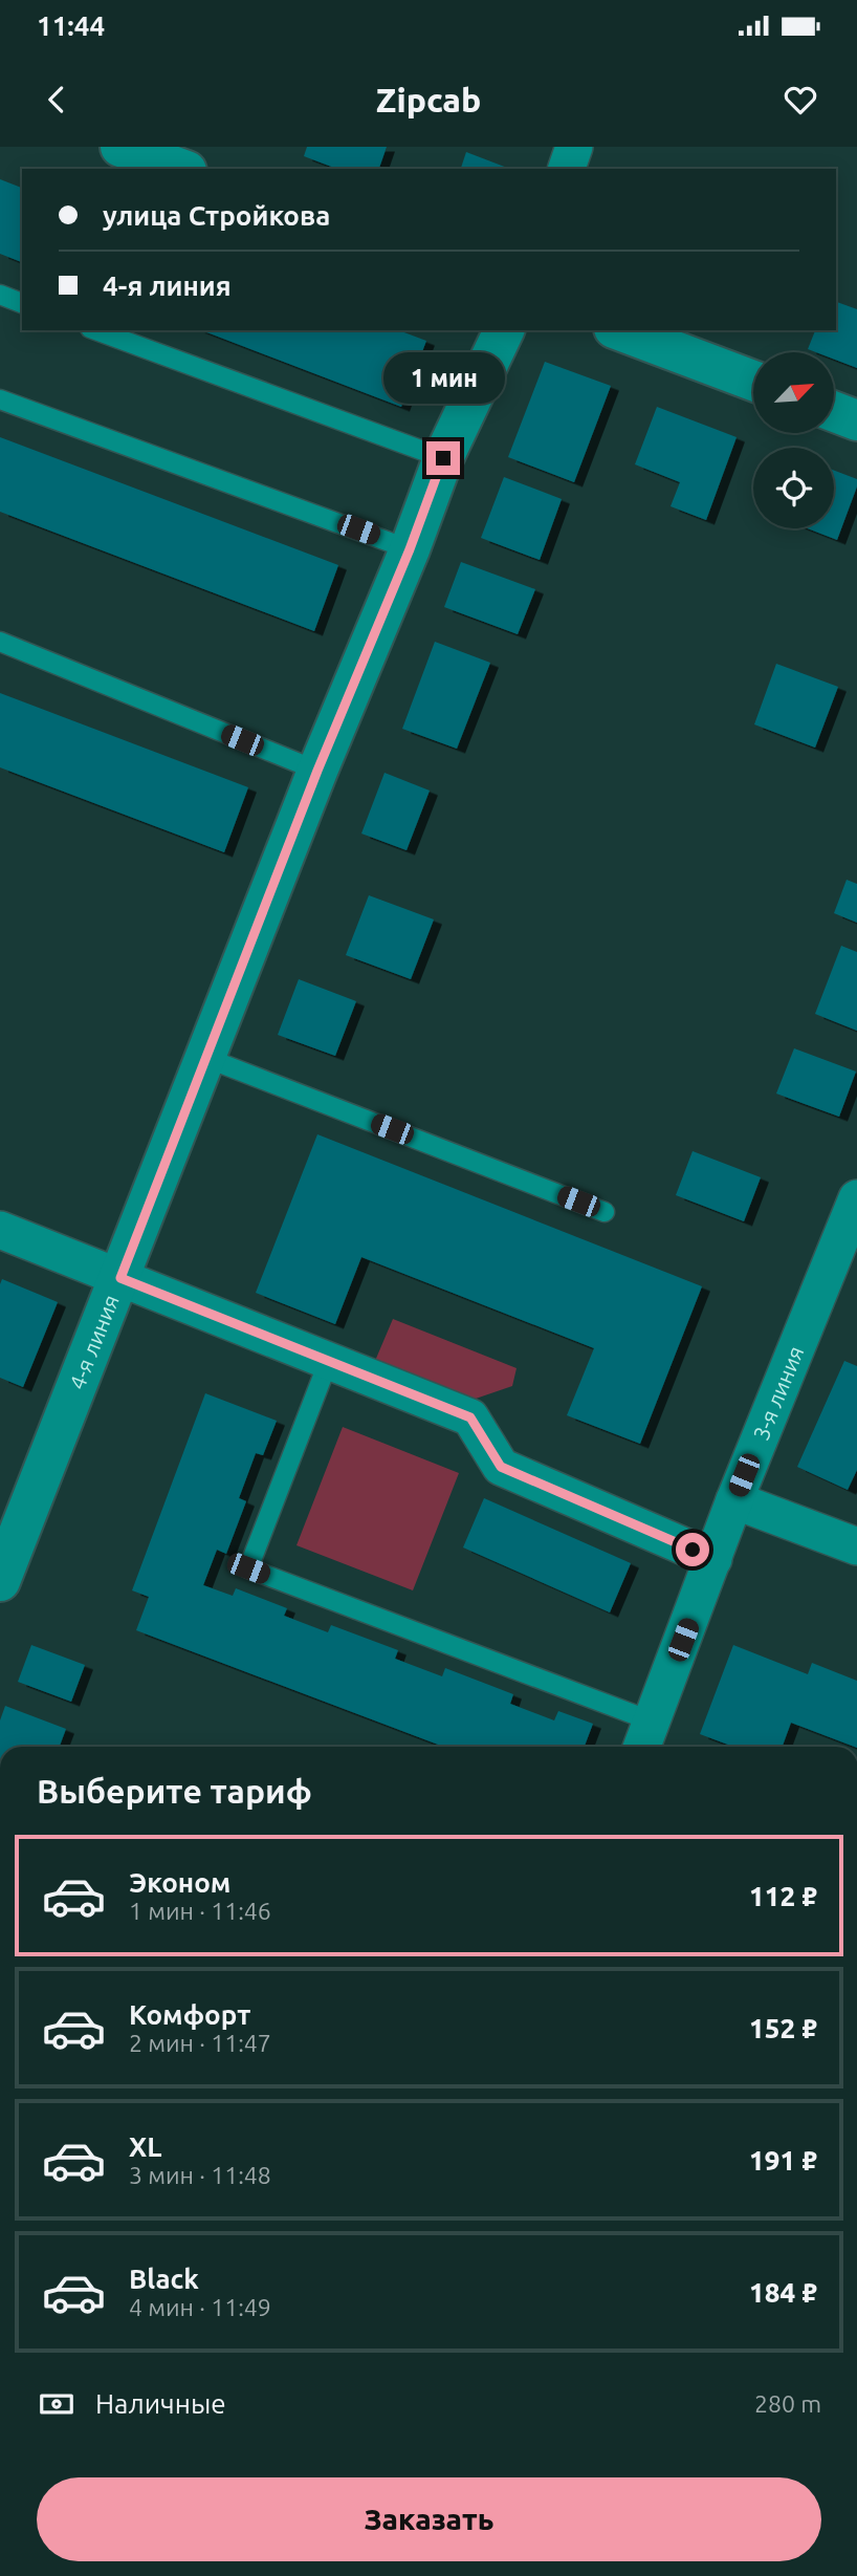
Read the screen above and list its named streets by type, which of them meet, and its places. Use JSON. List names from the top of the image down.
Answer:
{
  "streets": {
    "street": ["4-я линия", "3-я линия"]
  },
  "north": "top right",
  "page": {
    "status": "11:44",
    "header": "Zipcab",
    "banner": ["улица Стройкова", "4-я линия"],
    "bubble": "1 мин",
    "heading": "Выберите тариф",
    "list": [
      {
        "name": "Эконом",
        "note": "1 мин · 11:46",
        "value": "112 ₽"
      },
      {
        "name": "Комфорт",
        "note": "2 мин · 11:47",
        "value": "152 ₽"
      },
      {
        "name": "XL",
        "note": "3 мин · 11:48",
        "value": "191 ₽"
      },
      {
        "name": "Black",
        "note": "4 мин · 11:49",
        "value": "184 ₽"
      }
    ],
    "pay": ["Наличные", "280 m"],
    "buttons": "Заказать"
  }
}
